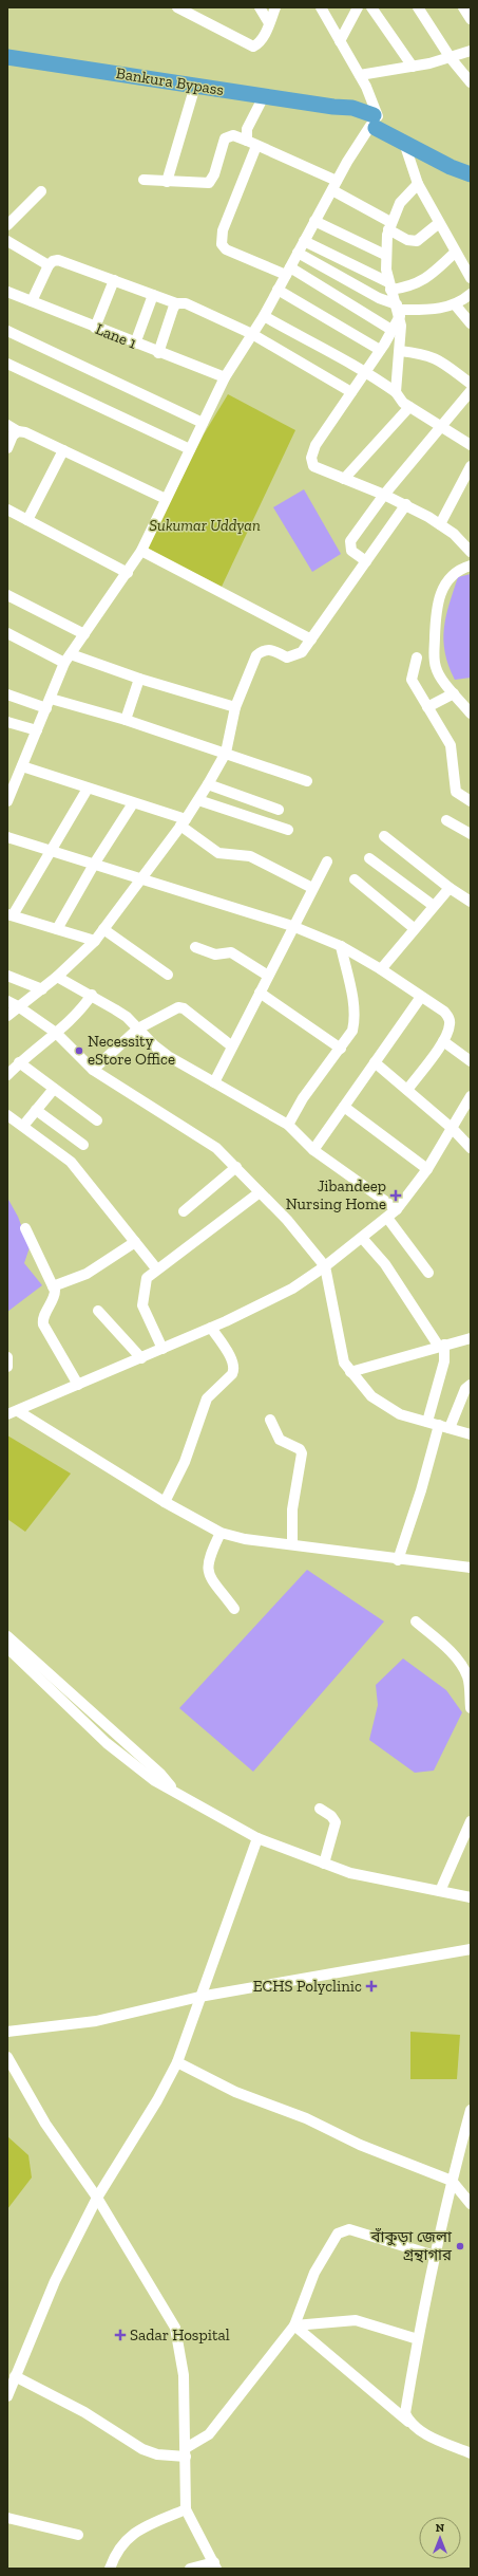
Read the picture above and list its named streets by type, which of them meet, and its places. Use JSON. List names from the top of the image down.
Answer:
{
  "streets": {
    "highway": ["Bankura Bypass"],
    "street": ["Lane 1"]
  },
  "parks": ["Sukumar Uddyan"],
  "places": {
    "other": ["Necessity eStore Office", "বাঁকুড়া জেলা গ্ৰন্থাগার"],
    "health": ["Jibandeep Nursing Home", "ECHS Polyclinic", "Sadar Hospital"]
  },
  "north": "top"
}
